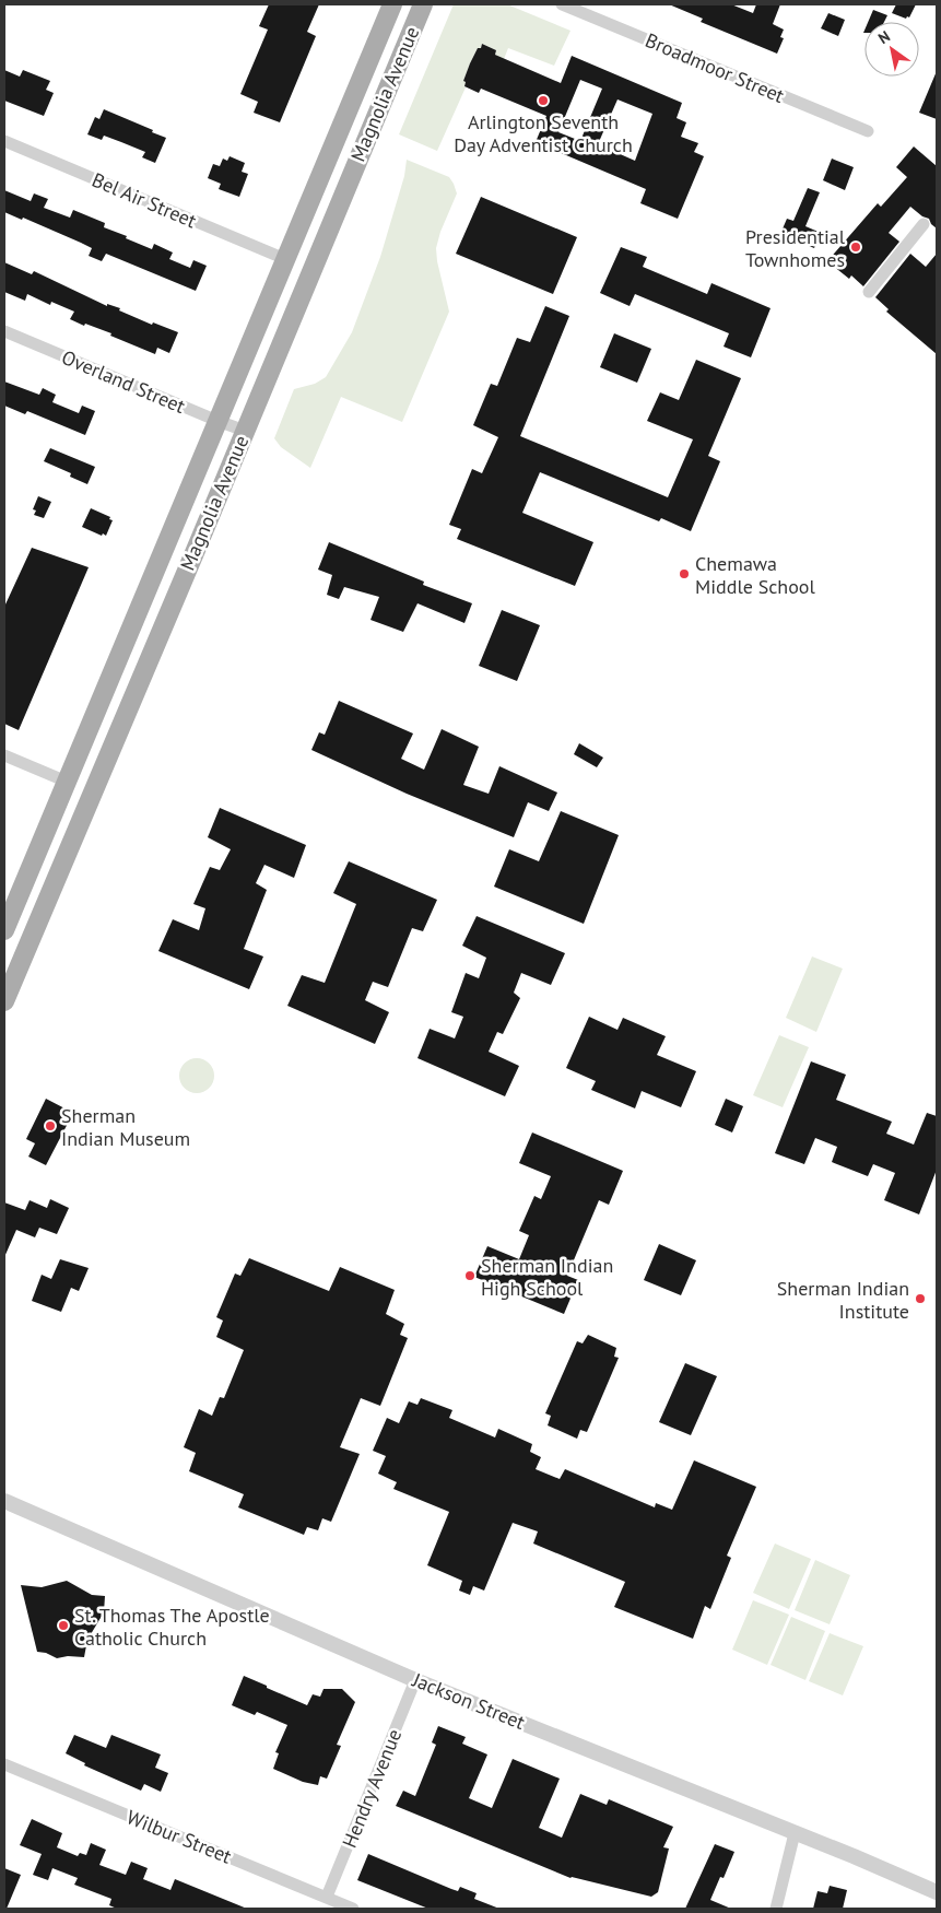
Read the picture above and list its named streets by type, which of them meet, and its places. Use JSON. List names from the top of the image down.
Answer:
{
  "streets": {
    "main road": ["Magnolia Avenue"],
    "street": [
      "Broadmoor Street",
      "Bel Air Street",
      "Overland Street",
      "Jackson Street",
      "Hendry Avenue",
      "Wilbur Street"
    ]
  },
  "crossings": [
    ["Magnolia Avenue", "Bel Air Street"],
    ["Magnolia Avenue", "Overland Street"],
    ["Jackson Street", "Hendry Avenue"],
    ["Hendry Avenue", "Wilbur Street"]
  ],
  "places": [
    "Arlington Seventh Day Adventist Church",
    "Presidential Townhomes",
    "Chemawa Middle School",
    "Sherman Indian Museum",
    "Sherman Indian High School",
    "Sherman Indian Institute",
    "St. Thomas The Apostle Catholic Church"
  ],
  "north": "top left"
}
